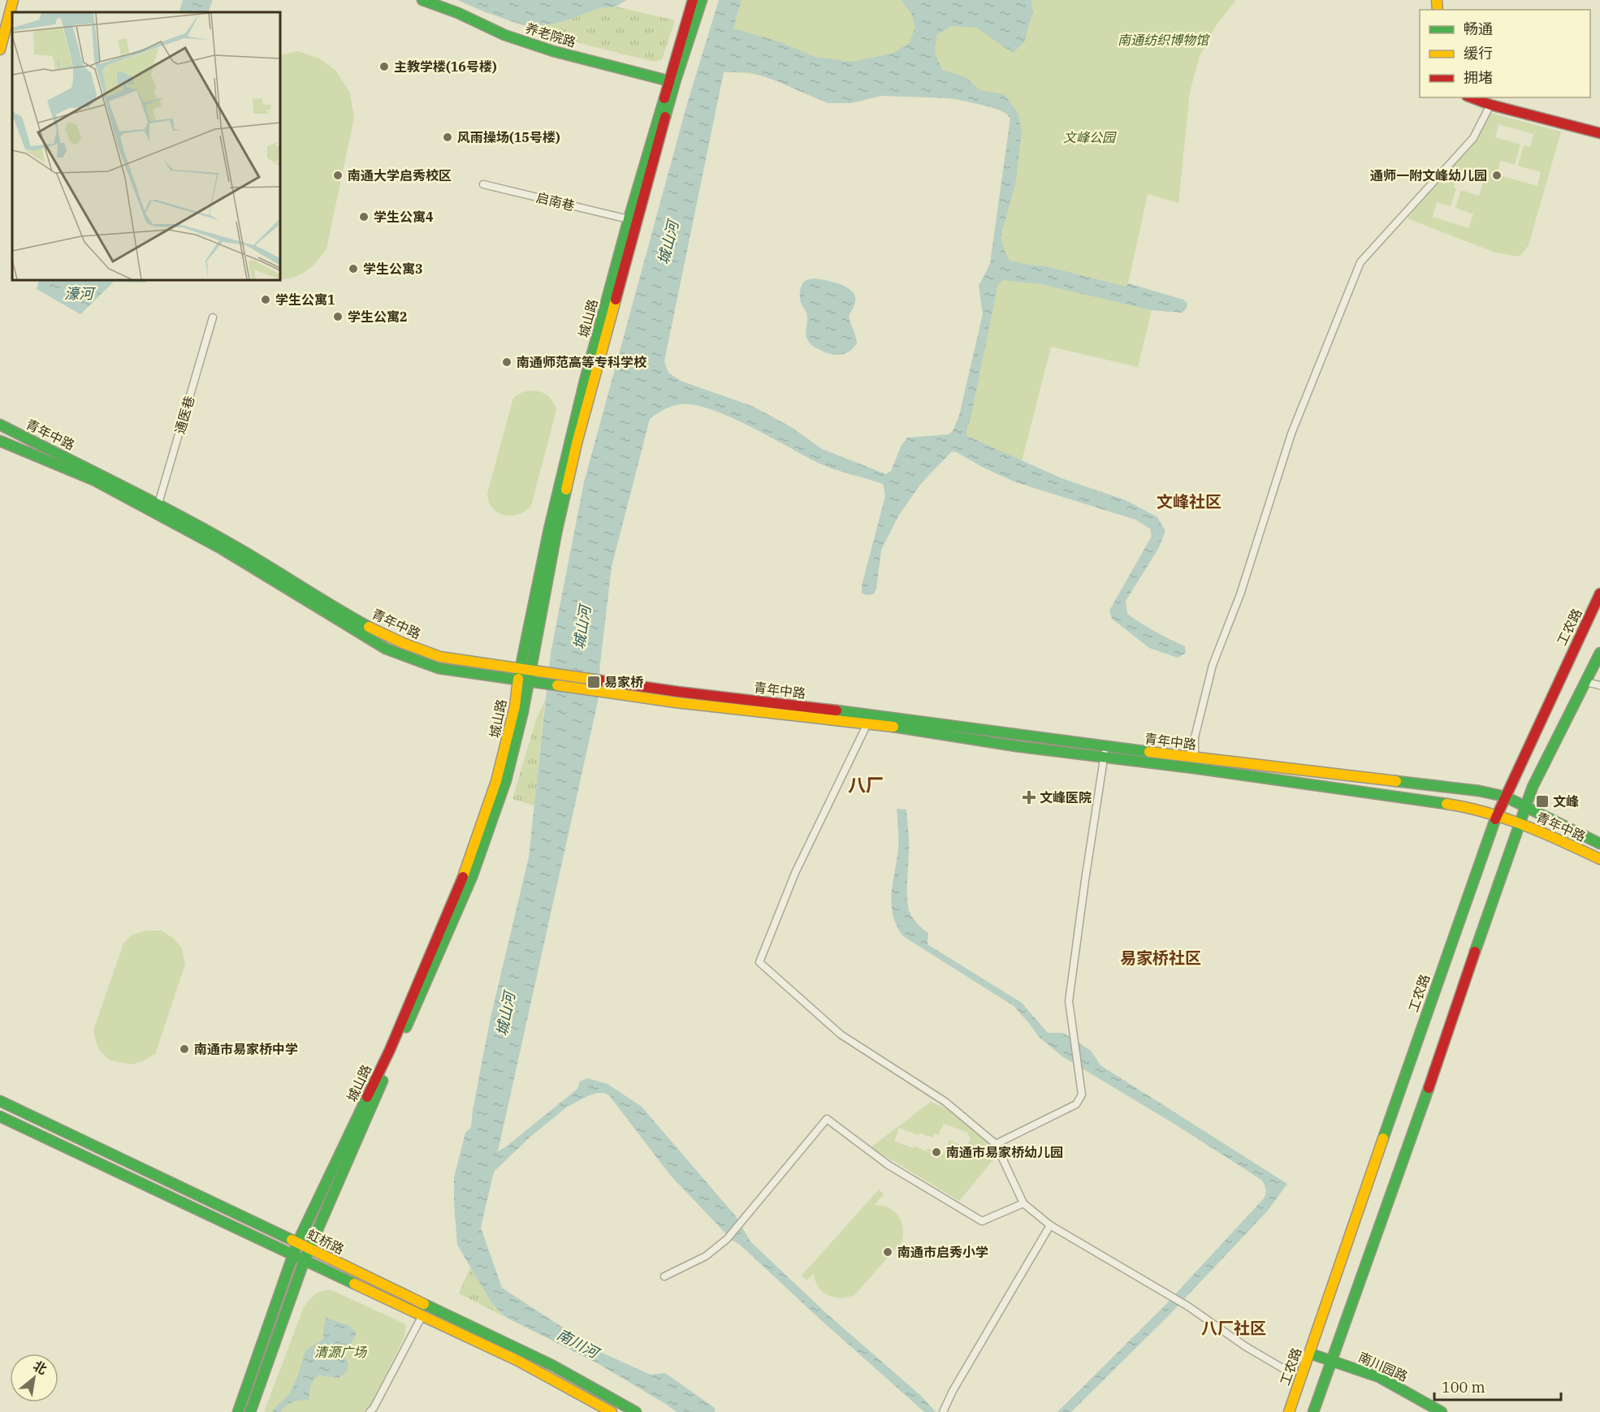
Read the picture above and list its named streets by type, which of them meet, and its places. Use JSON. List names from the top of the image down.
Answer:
{
  "streets": {
    "main road": [
      "养老院路",
      "城山路",
      "青年中路",
      "工农路",
      "虹桥路",
      "南川园路"
    ],
    "street": ["启南巷", "通医巷"]
  },
  "crossings": [
    ["养老院路", "城山路"],
    ["启南巷", "城山路"],
    ["城山路", "青年中路"],
    ["城山路", "虹桥路"],
    ["通医巷", "青年中路"],
    ["青年中路", "工农路"],
    ["工农路", "南川园路"]
  ],
  "districts": [
    "文峰社区",
    "八厂",
    "易家桥社区",
    "八厂社区"
  ],
  "water": ["城山河", "濠河", "南川河"],
  "parks": ["南通纺织博物馆", "文峰公园", "清源广场"],
  "places": {
    "other": [
      "主教学楼(16号楼)",
      "风雨操场(15号楼)",
      "南通大学启秀校区",
      "通师一附文峰幼儿园",
      "学生公寓4",
      "学生公寓3",
      "学生公寓1",
      "学生公寓2",
      "南通师范高等专科学校",
      "南通市易家桥中学",
      "南通市易家桥幼儿园",
      "南通市启秀小学"
    ],
    "transit": ["易家桥", "文峰"],
    "health": ["文峰医院"]
  },
  "legend": ["畅通", "缓行", "拥堵"],
  "scale_bar": "100 m",
  "north": "top right"
}
